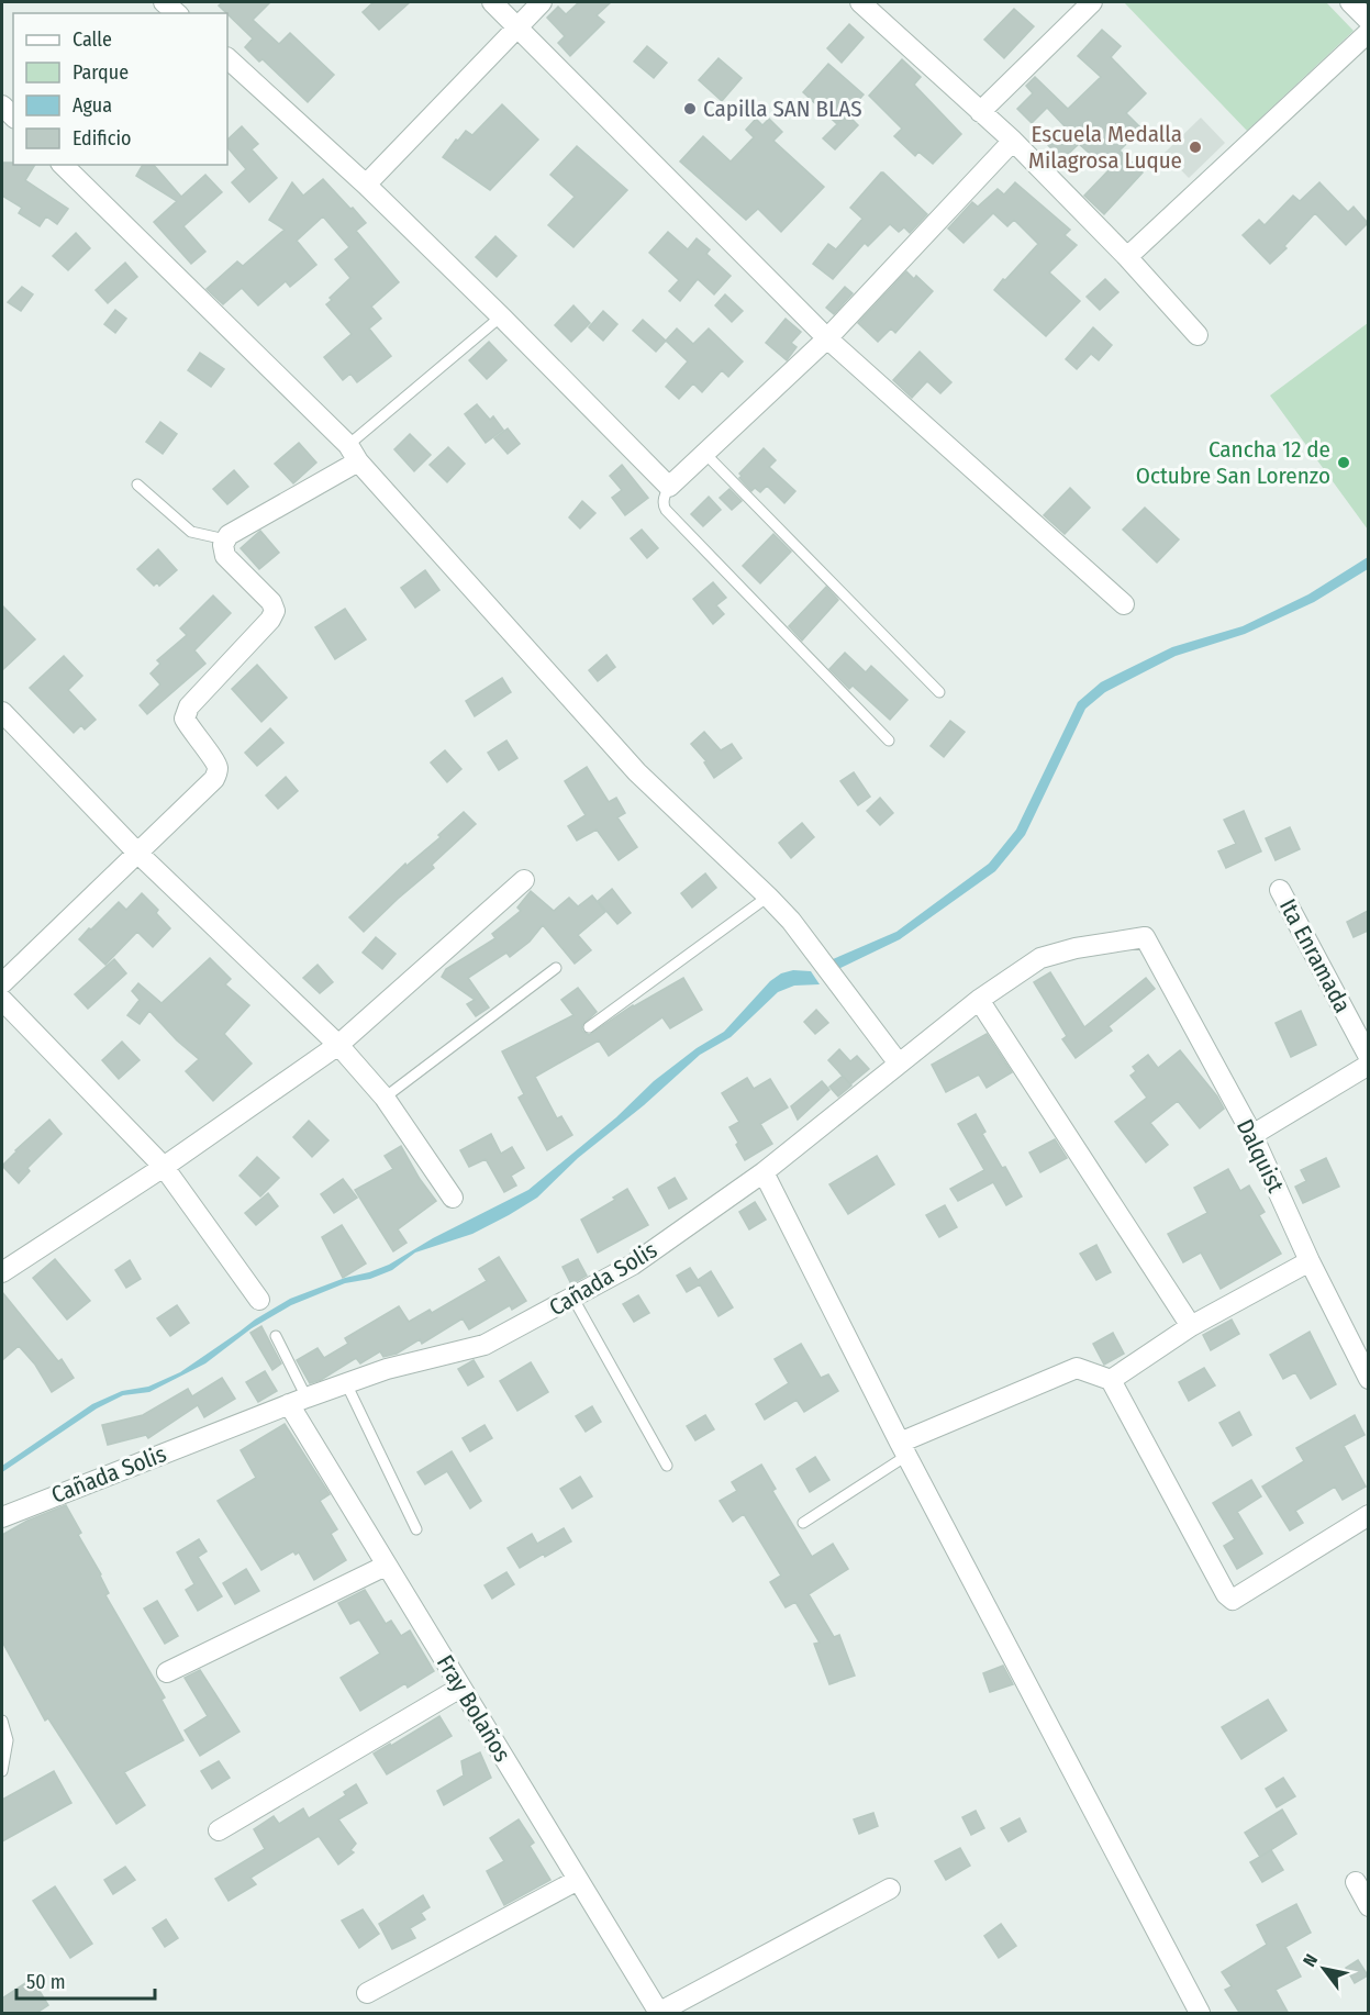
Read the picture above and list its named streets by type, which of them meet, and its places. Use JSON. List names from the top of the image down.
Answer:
{
  "streets": {
    "street": [
      "Ita Enramada",
      "Dalquist",
      "Cañada Solis",
      "Fray Bolaños"
    ]
  },
  "crossings": [
    ["Dalquist", "Cañada Solis"],
    ["Cañada Solis", "Fray Bolaños"]
  ],
  "places": ["Capilla SAN BLAS", "Escuela Medalla Milagrosa Luque", "Cancha 12 de Octubre San Lorenzo"],
  "legend": [
    "Calle",
    "Parque",
    "Agua",
    "Edificio"
  ],
  "scale_bar": "50 m",
  "north": "top left"
}
